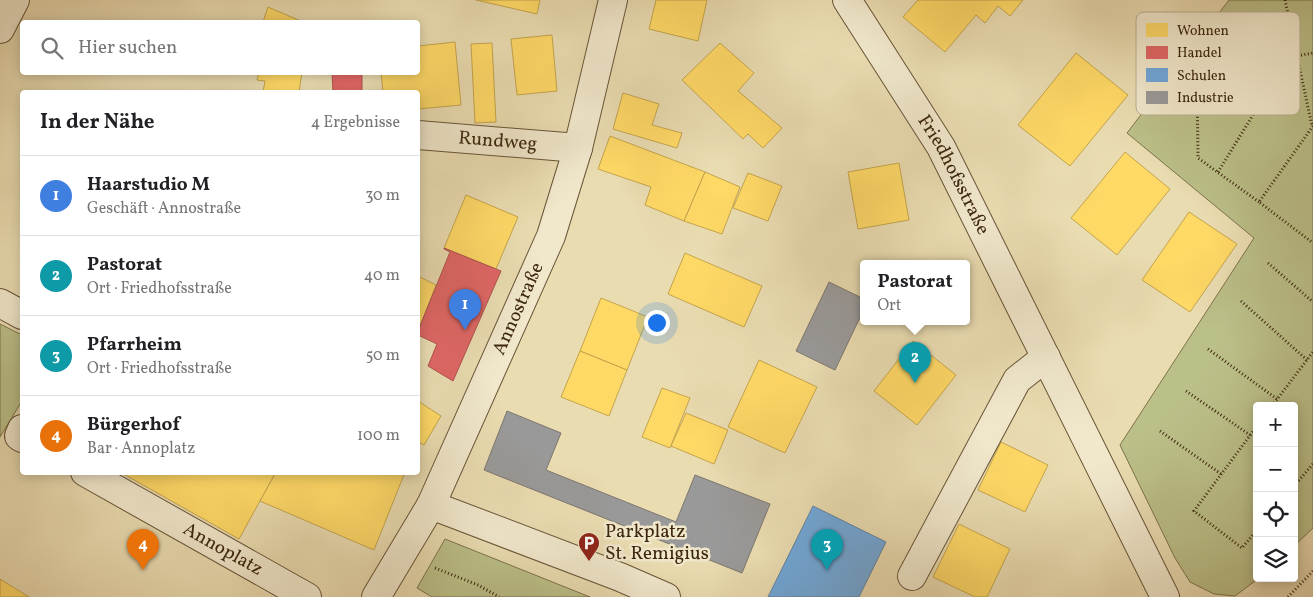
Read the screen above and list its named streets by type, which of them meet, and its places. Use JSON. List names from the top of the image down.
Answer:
{
  "streets": {
    "street": [
      "Rundweg",
      "Friedhofsstraße",
      "Annostraße",
      "Annoplatz"
    ]
  },
  "crossings": [
    ["Rundweg", "Annostraße"]
  ],
  "places": {
    "parking": ["Parkplatz St. Remigius"]
  },
  "legend": [
    "Wohnen",
    "Handel",
    "Schulen",
    "Industrie"
  ],
  "page": {
    "search": "Hier suchen",
    "heading": ["In der Nähe", "4 Ergebnisse"],
    "list": [
      {
        "mark": "1",
        "name": "Haarstudio M",
        "note": "Geschäft · Annostraße",
        "value": "30 m"
      },
      {
        "mark": "2",
        "name": "Pastorat",
        "note": "Ort · Friedhofsstraße",
        "value": "40 m"
      },
      {
        "mark": "3",
        "name": "Pfarrheim",
        "note": "Ort · Friedhofsstraße",
        "value": "50 m"
      },
      {
        "mark": "4",
        "name": "Bürgerhof",
        "note": "Bar · Annoplatz",
        "value": "100 m"
      }
    ],
    "popup": ["Pastorat", "Ort"],
    "pins": [
      "1",
      "2",
      "3",
      "4"
    ],
    "map_buttons": ["+", "−"]
  }
}
